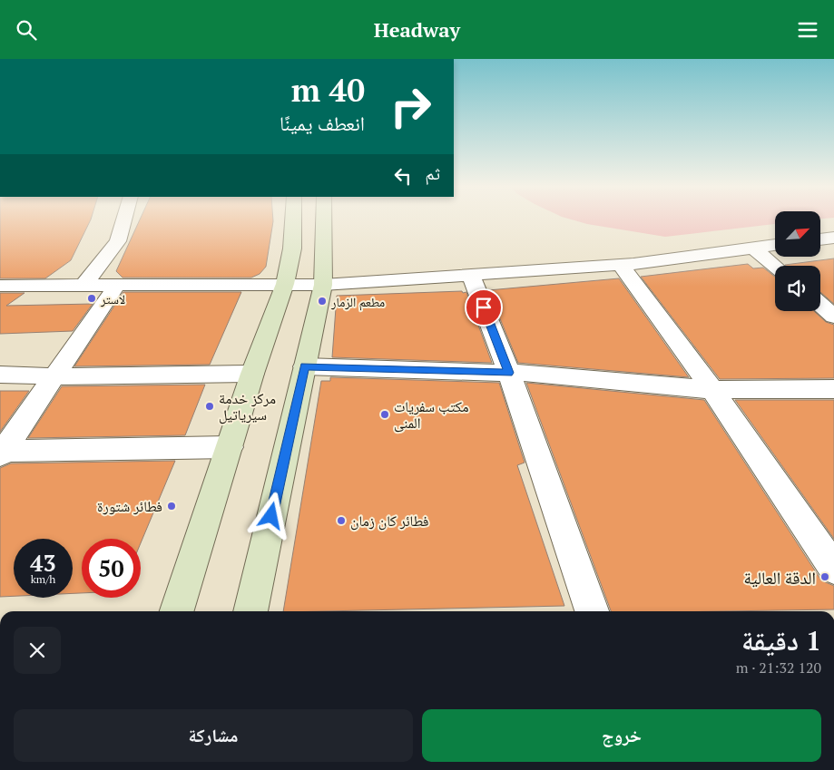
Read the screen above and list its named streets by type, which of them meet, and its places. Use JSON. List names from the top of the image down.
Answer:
{
  "places": [
    "لاستر",
    "مطعم الزمار",
    "مركز خدمة سيرياتيل",
    "مكتب سفريات المنى",
    "فطائر شتورة",
    "فطائر كان زمان",
    "الدقة العالية"
  ],
  "north": "top right",
  "page": {
    "header": "Headway",
    "turn": ["40 m", "انعطف يمينًا"],
    "then": "ثم",
    "speed": "43 km/h",
    "limit": "50",
    "heading": ["1 دقيقة", "120 m · 21:32"],
    "buttons": ["خروج", "مشاركة"]
  }
}
